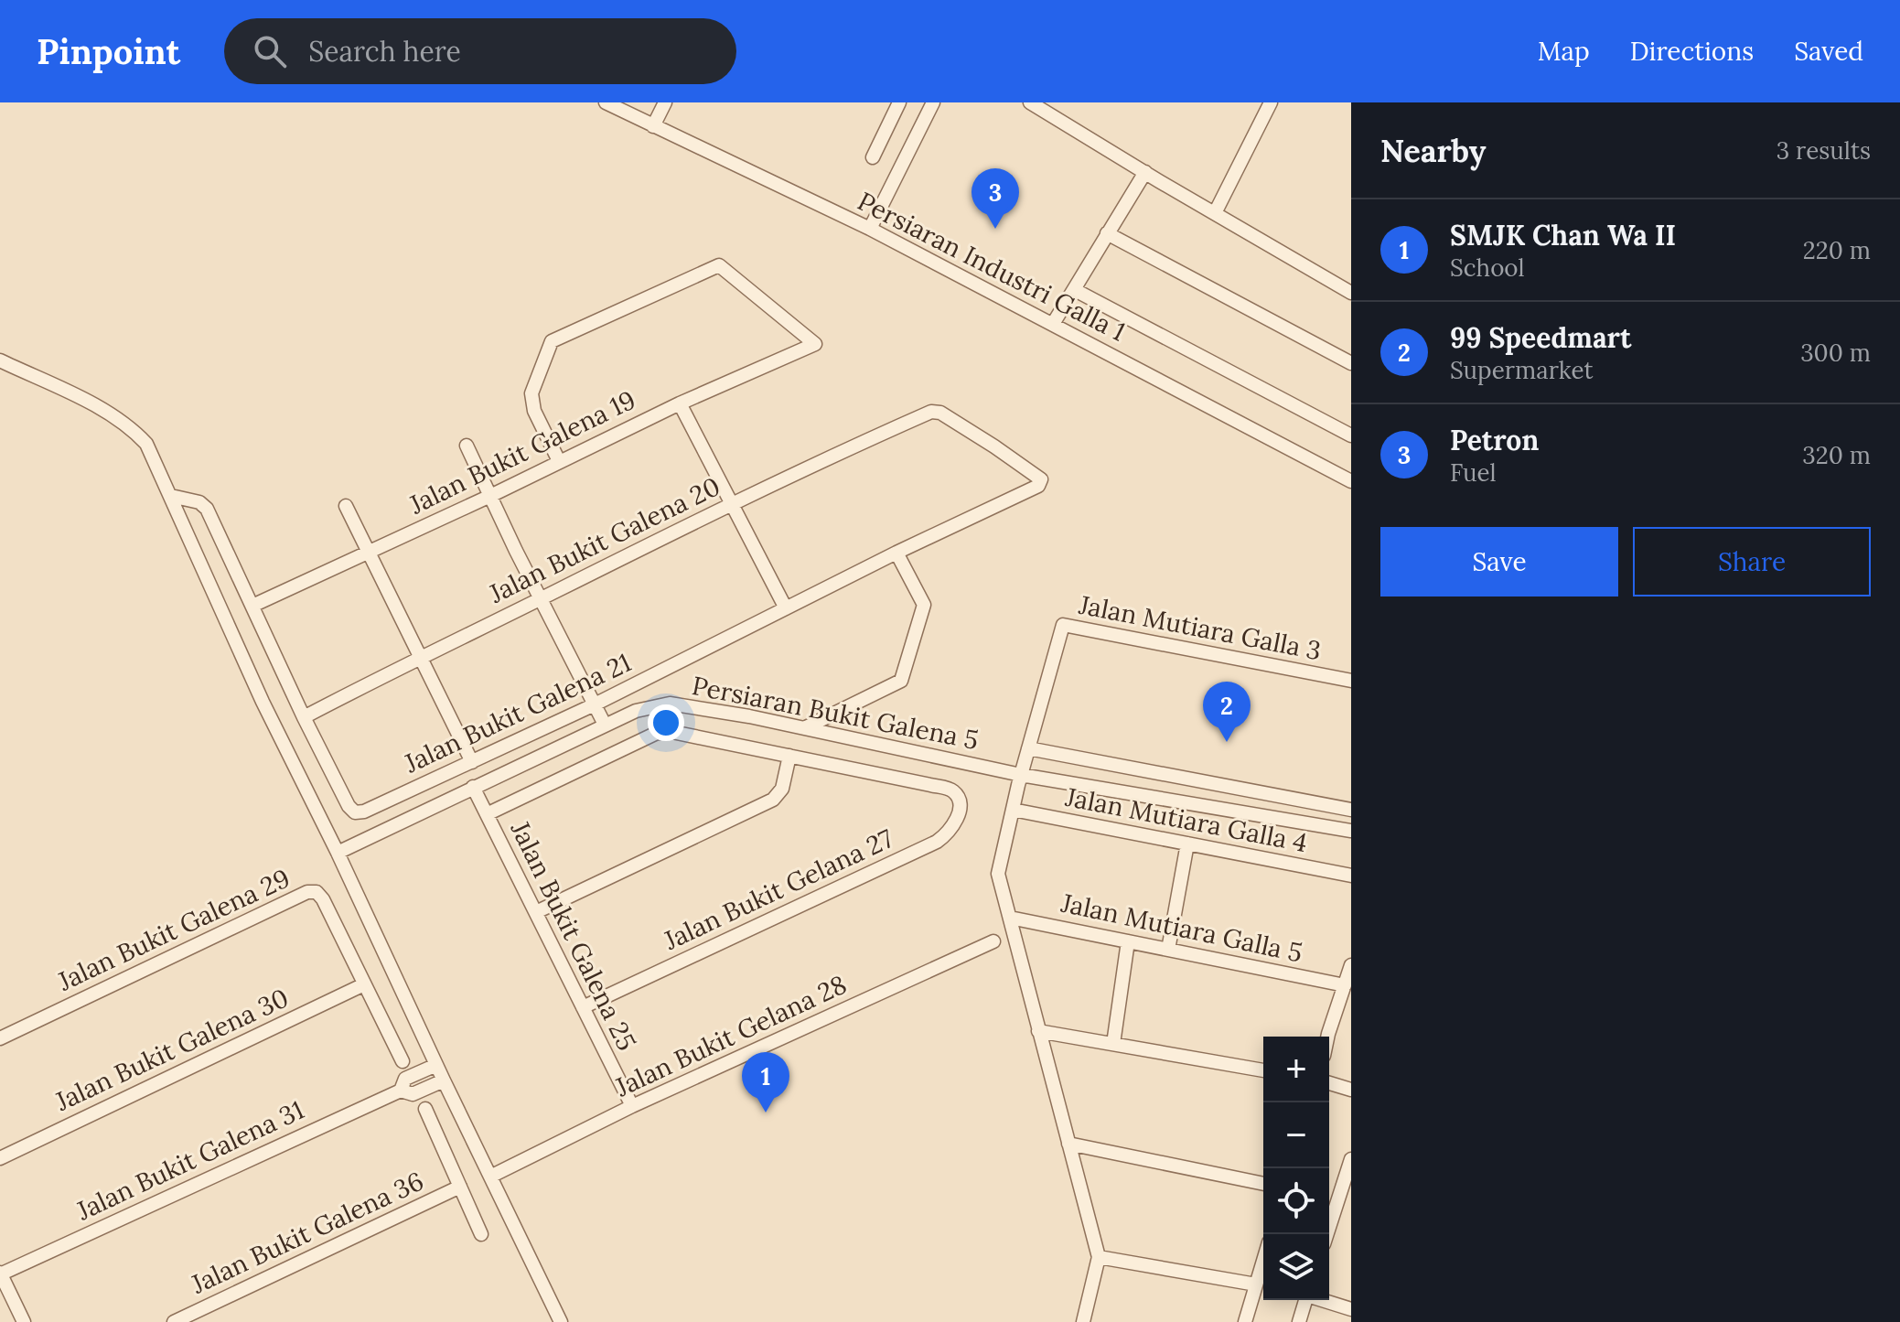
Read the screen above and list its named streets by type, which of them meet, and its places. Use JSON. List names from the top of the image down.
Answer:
{
  "streets": {
    "street": [
      "Persiaran Industri Galla 1",
      "Jalan Bukit Galena 19",
      "Jalan Bukit Galena 20",
      "Jalan Mutiara Galla 3",
      "Jalan Bukit Galena 21",
      "Persiaran Bukit Galena 5",
      "Jalan Mutiara Galla 4",
      "Jalan Bukit Gelana 27",
      "Jalan Mutiara Galla 5",
      "Jalan Bukit Galena 29",
      "Jalan Bukit Galena 25",
      "Jalan Bukit Gelana 28",
      "Jalan Bukit Galena 30",
      "Jalan Bukit Galena 31",
      "Jalan Bukit Galena 36"
    ]
  },
  "crossings": [
    ["Jalan Bukit Galena 19", "Jalan Bukit Galena 21"],
    ["Jalan Bukit Galena 20", "Jalan Bukit Galena 21"],
    ["Jalan Mutiara Galla 3", "Persiaran Bukit Galena 5"],
    ["Jalan Mutiara Galla 3", "Jalan Mutiara Galla 4"],
    ["Jalan Mutiara Galla 3", "Jalan Mutiara Galla 5"],
    ["Persiaran Bukit Galena 5", "Jalan Bukit Galena 25"],
    ["Jalan Bukit Gelana 27", "Jalan Bukit Galena 25"],
    ["Jalan Bukit Galena 29", "Jalan Bukit Galena 30"],
    ["Jalan Bukit Galena 25", "Jalan Bukit Gelana 28"]
  ],
  "page": {
    "header": "Pinpoint",
    "search": "Search here",
    "nav": ["Map", "Directions", "Saved"],
    "heading": ["Nearby", "3 results"],
    "pins": ["3", "2", "1"],
    "list": [
      {
        "mark": "1",
        "name": "SMJK Chan Wa II",
        "note": "School",
        "value": "220 m"
      },
      {
        "mark": "2",
        "name": "99 Speedmart",
        "note": "Supermarket",
        "value": "300 m"
      },
      {
        "mark": "3",
        "name": "Petron",
        "note": "Fuel",
        "value": "320 m"
      }
    ],
    "buttons": ["Save", "Share"],
    "map_buttons": ["+", "−"]
  }
}
